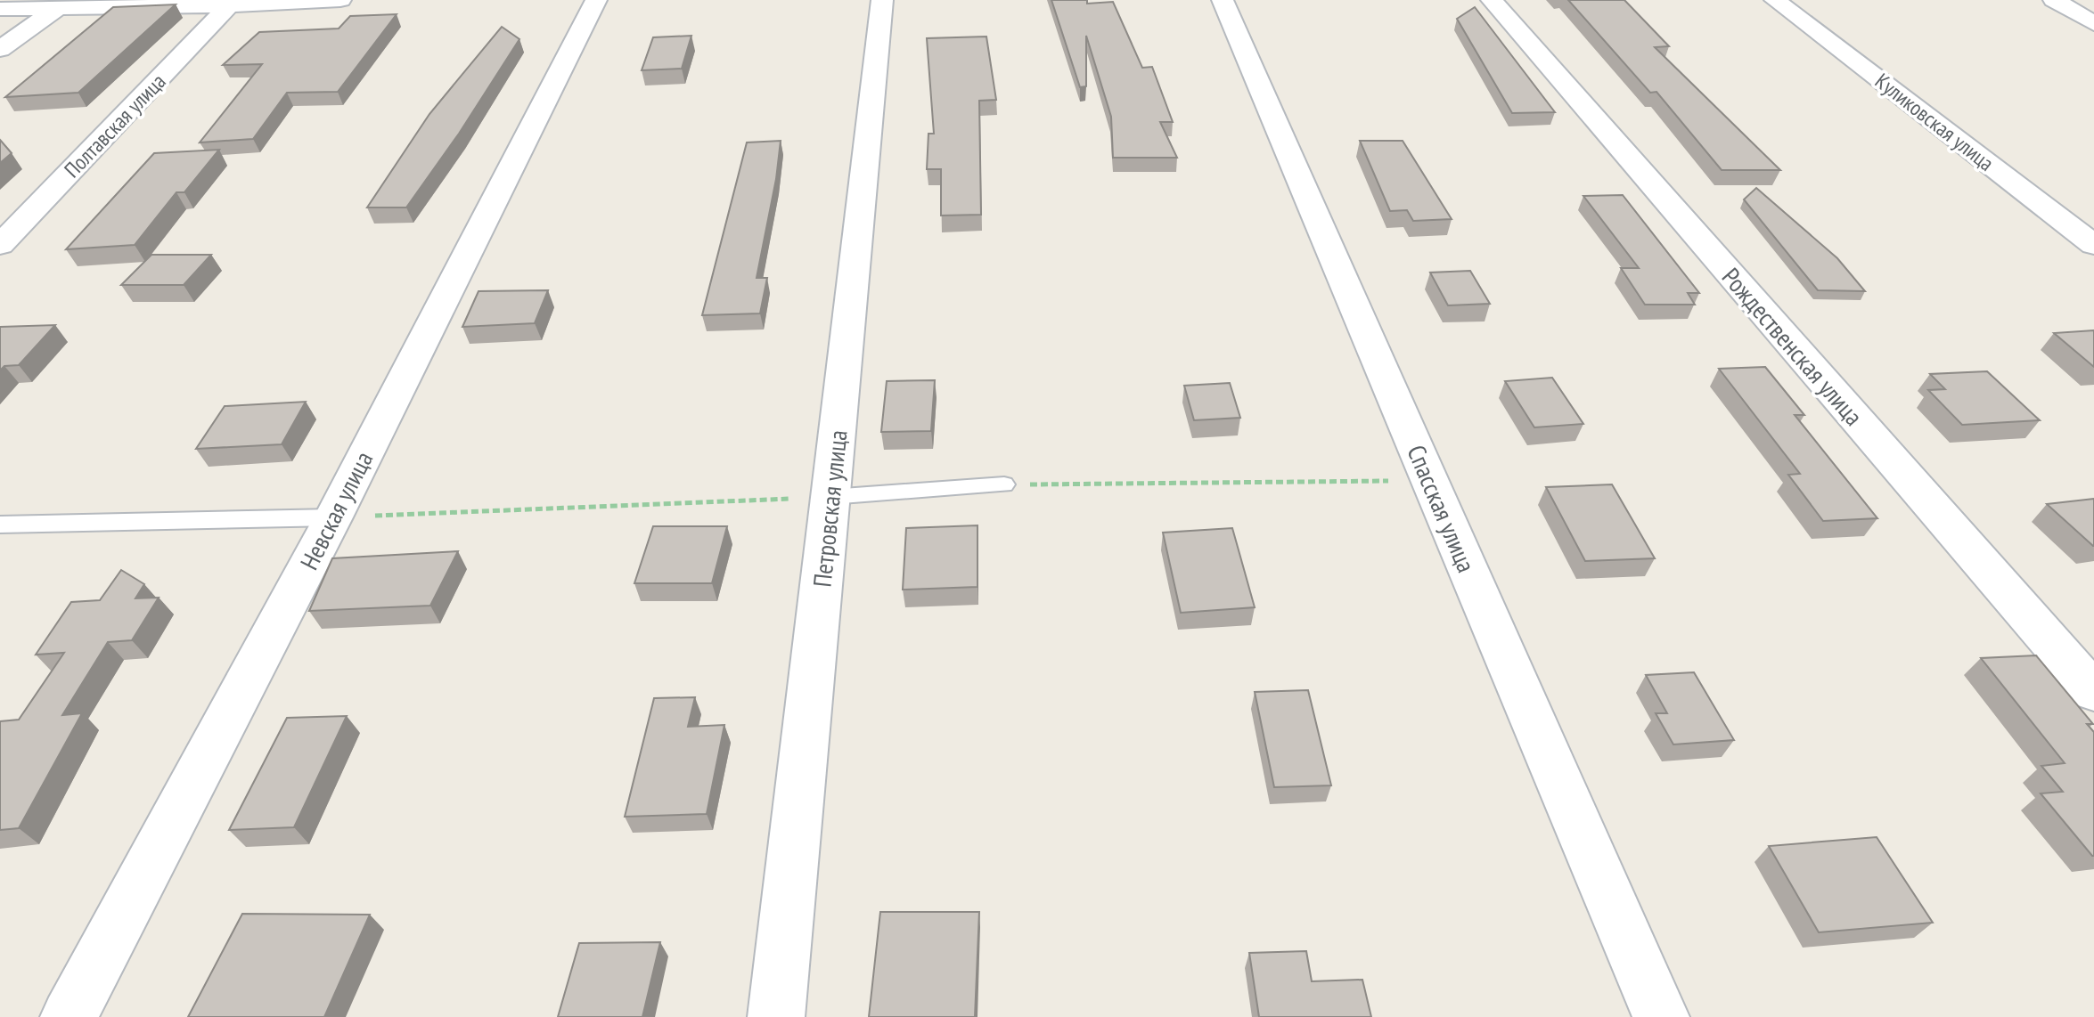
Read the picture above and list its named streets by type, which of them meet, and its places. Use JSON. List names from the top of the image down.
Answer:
{
  "streets": {
    "street": [
      "Куликовская улица",
      "Полтавская улица",
      "Рождественская улица",
      "Петровская улица",
      "Спасская улица",
      "Невская улица"
    ]
  }
}
